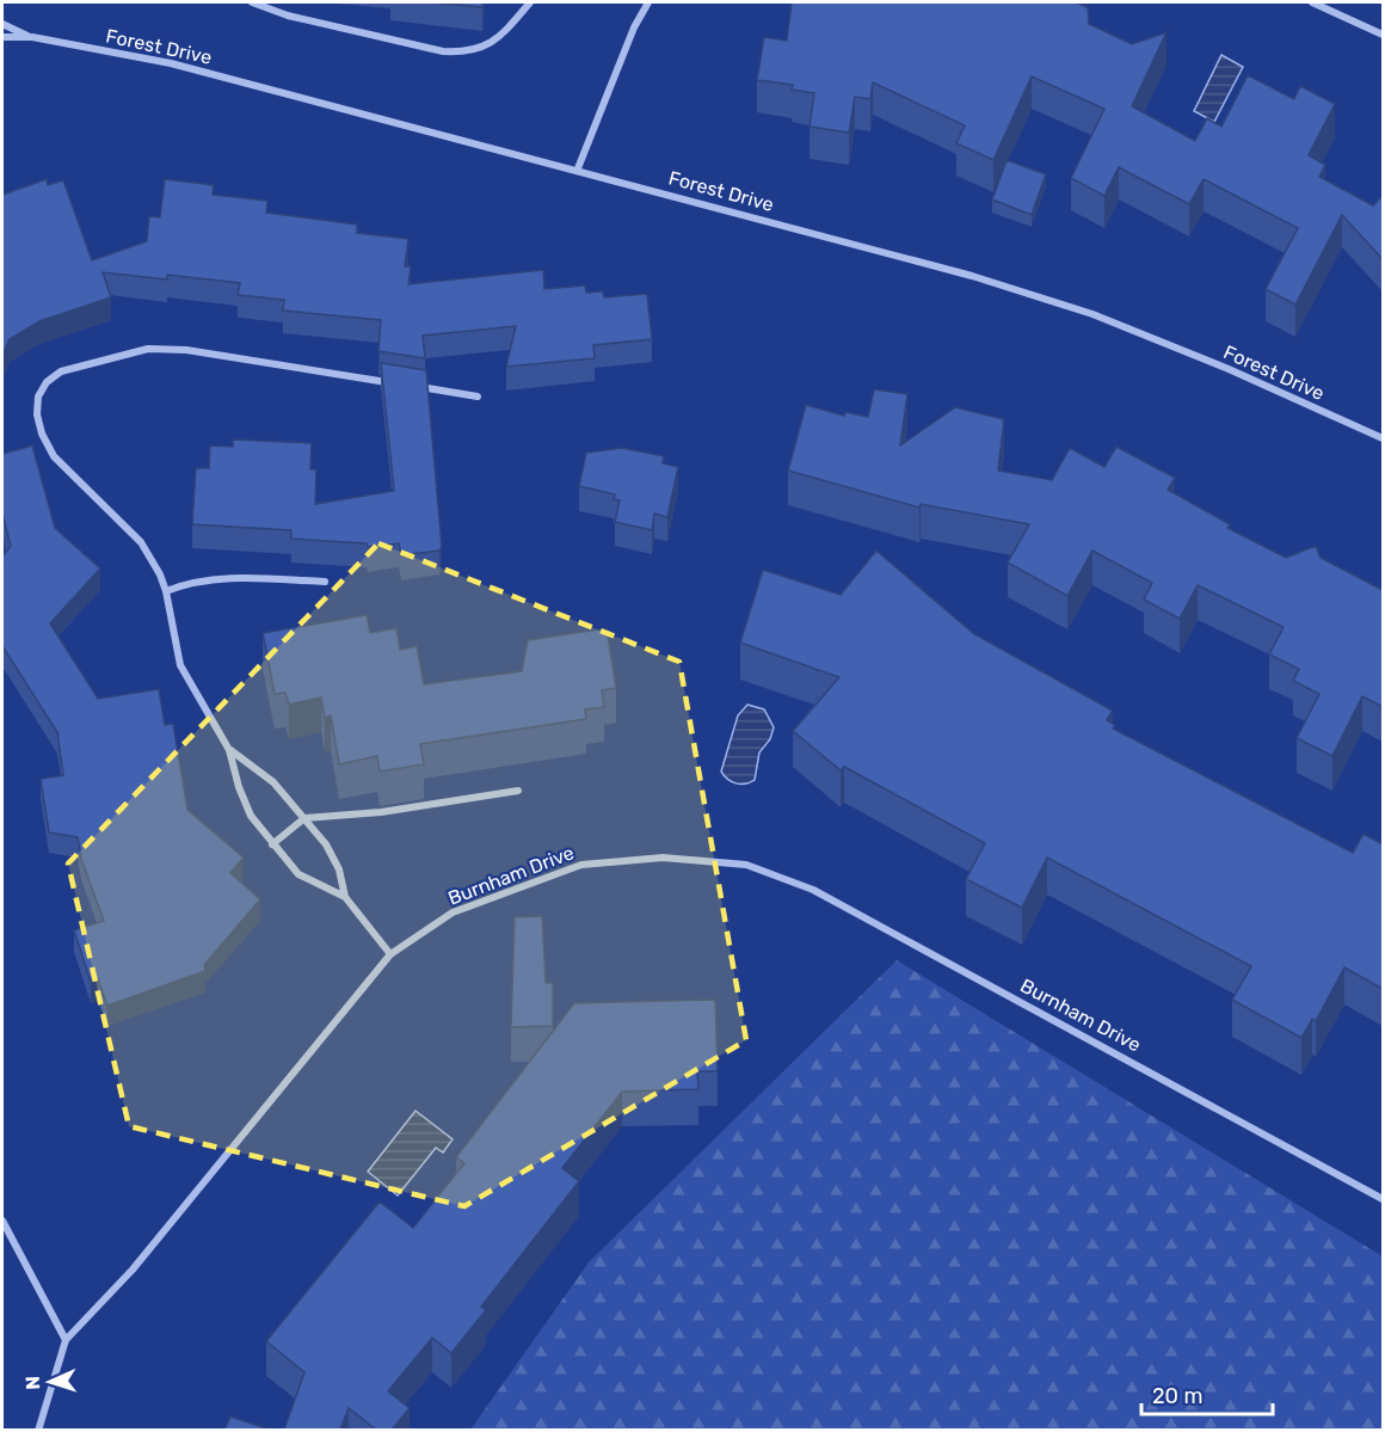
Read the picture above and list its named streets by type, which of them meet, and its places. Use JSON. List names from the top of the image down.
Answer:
{
  "streets": {
    "street": ["Forest Drive", "Burnham Drive"]
  },
  "scale_bar": "20 m",
  "north": "left"
}
